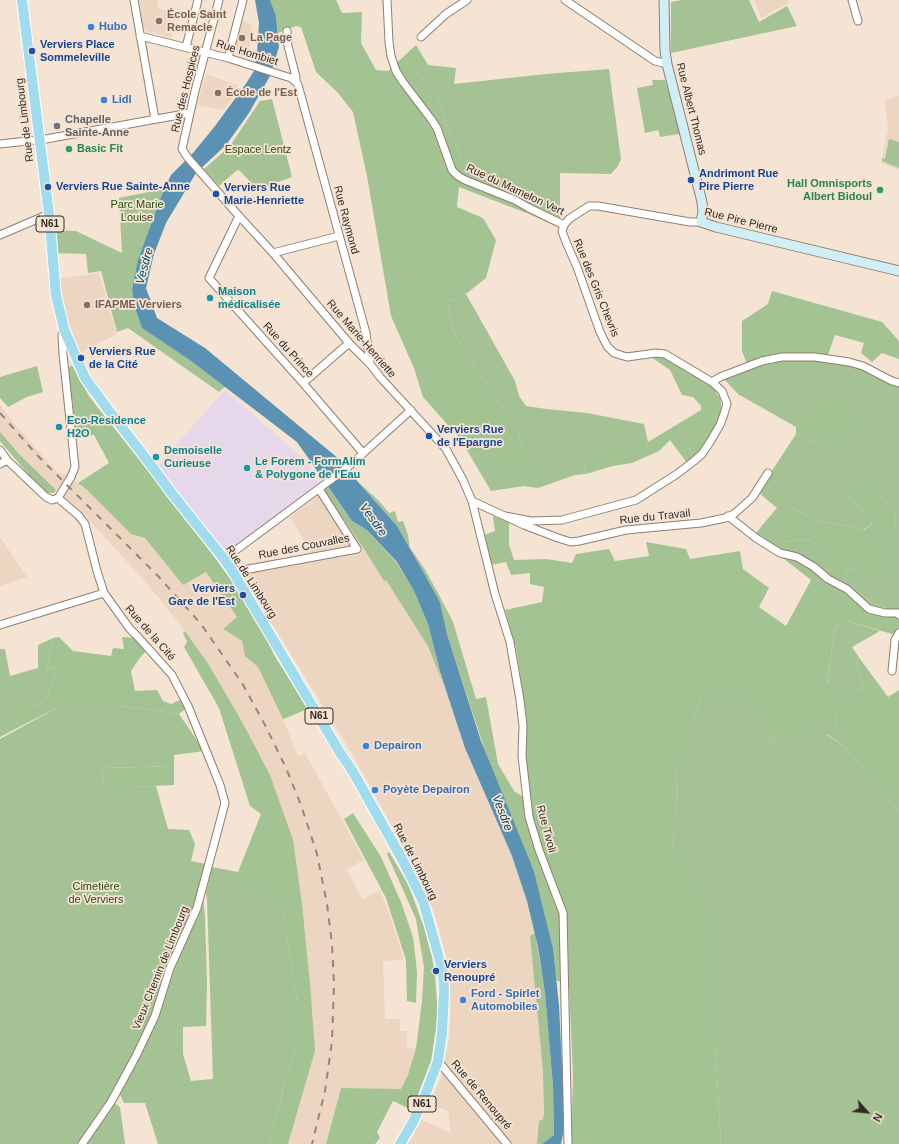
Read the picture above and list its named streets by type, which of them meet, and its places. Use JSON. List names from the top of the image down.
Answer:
{
  "streets": {
    "main road": ["Rue de Limbourg", "N61"],
    "street": [
      "Rue Hombiet",
      "Rue des Hospices",
      "Rue Albert Thomas",
      "Rue du Mamelon Vert",
      "Rue Raymond",
      "Rue Pire Pierre",
      "Rue des Gris Chevris",
      "Rue Marie-Henriette",
      "Rue du Prince",
      "Rue du Travail",
      "Rue des Couvalles",
      "Rue de la Cité",
      "Rue Tivoli",
      "Vieux Chemin de Limbourg",
      "Rue de Renoupré"
    ]
  },
  "crossings": [
    ["Rue Hombiet", "Rue des Hospices"],
    ["Rue Hombiet", "Rue Raymond"],
    ["Rue des Hospices", "Rue Marie-Henriette"],
    ["Rue Albert Thomas", "Rue Pire Pierre"],
    ["Rue de Limbourg", "Rue des Couvalles"],
    ["Rue de Limbourg", "Rue de Renoupré"],
    ["Rue du Mamelon Vert", "Rue Pire Pierre"],
    ["Rue du Mamelon Vert", "Rue des Gris Chevris"],
    ["Rue Raymond", "Rue Marie-Henriette"],
    ["Rue Pire Pierre", "Rue des Gris Chevris"],
    ["Rue des Gris Chevris", "Rue du Travail"],
    ["Rue Marie-Henriette", "Rue du Prince"],
    ["Rue Marie-Henriette", "Rue Tivoli"],
    ["Rue de la Cité", "Vieux Chemin de Limbourg"]
  ],
  "water": ["Vesdre"],
  "parks": ["Espace Lentz", "Parc Marie Louise", "Cimetière de Verviers"],
  "places": [
    "École Saint Remacle",
    "Hubo",
    "La Page",
    "Verviers Place Sommeleville",
    "École de l'Est",
    "Lidl",
    "Chapelle Sainte-Anne",
    "Basic Fit",
    "Andrimont Rue Pire Pierre",
    "Verviers Rue Sainte-Anne",
    "Hall Omnisports Albert Bidoul",
    "Verviers Rue Marie-Henriette",
    "Maison médicalisée",
    "IFAPME Verviers",
    "Verviers Rue de la Cité",
    "Eco-Residence H2O",
    "Verviers Rue de l'Epargne",
    "Demoiselle Curieuse",
    "Le Forem - FormAlim & Polygone de l'Eau",
    "Verviers Gare de l'Est",
    "Depairon",
    "Poyète Depairon",
    "Verviers Renoupré",
    "Ford - Spirlet Automobiles"
  ],
  "north": "bottom right"
}
